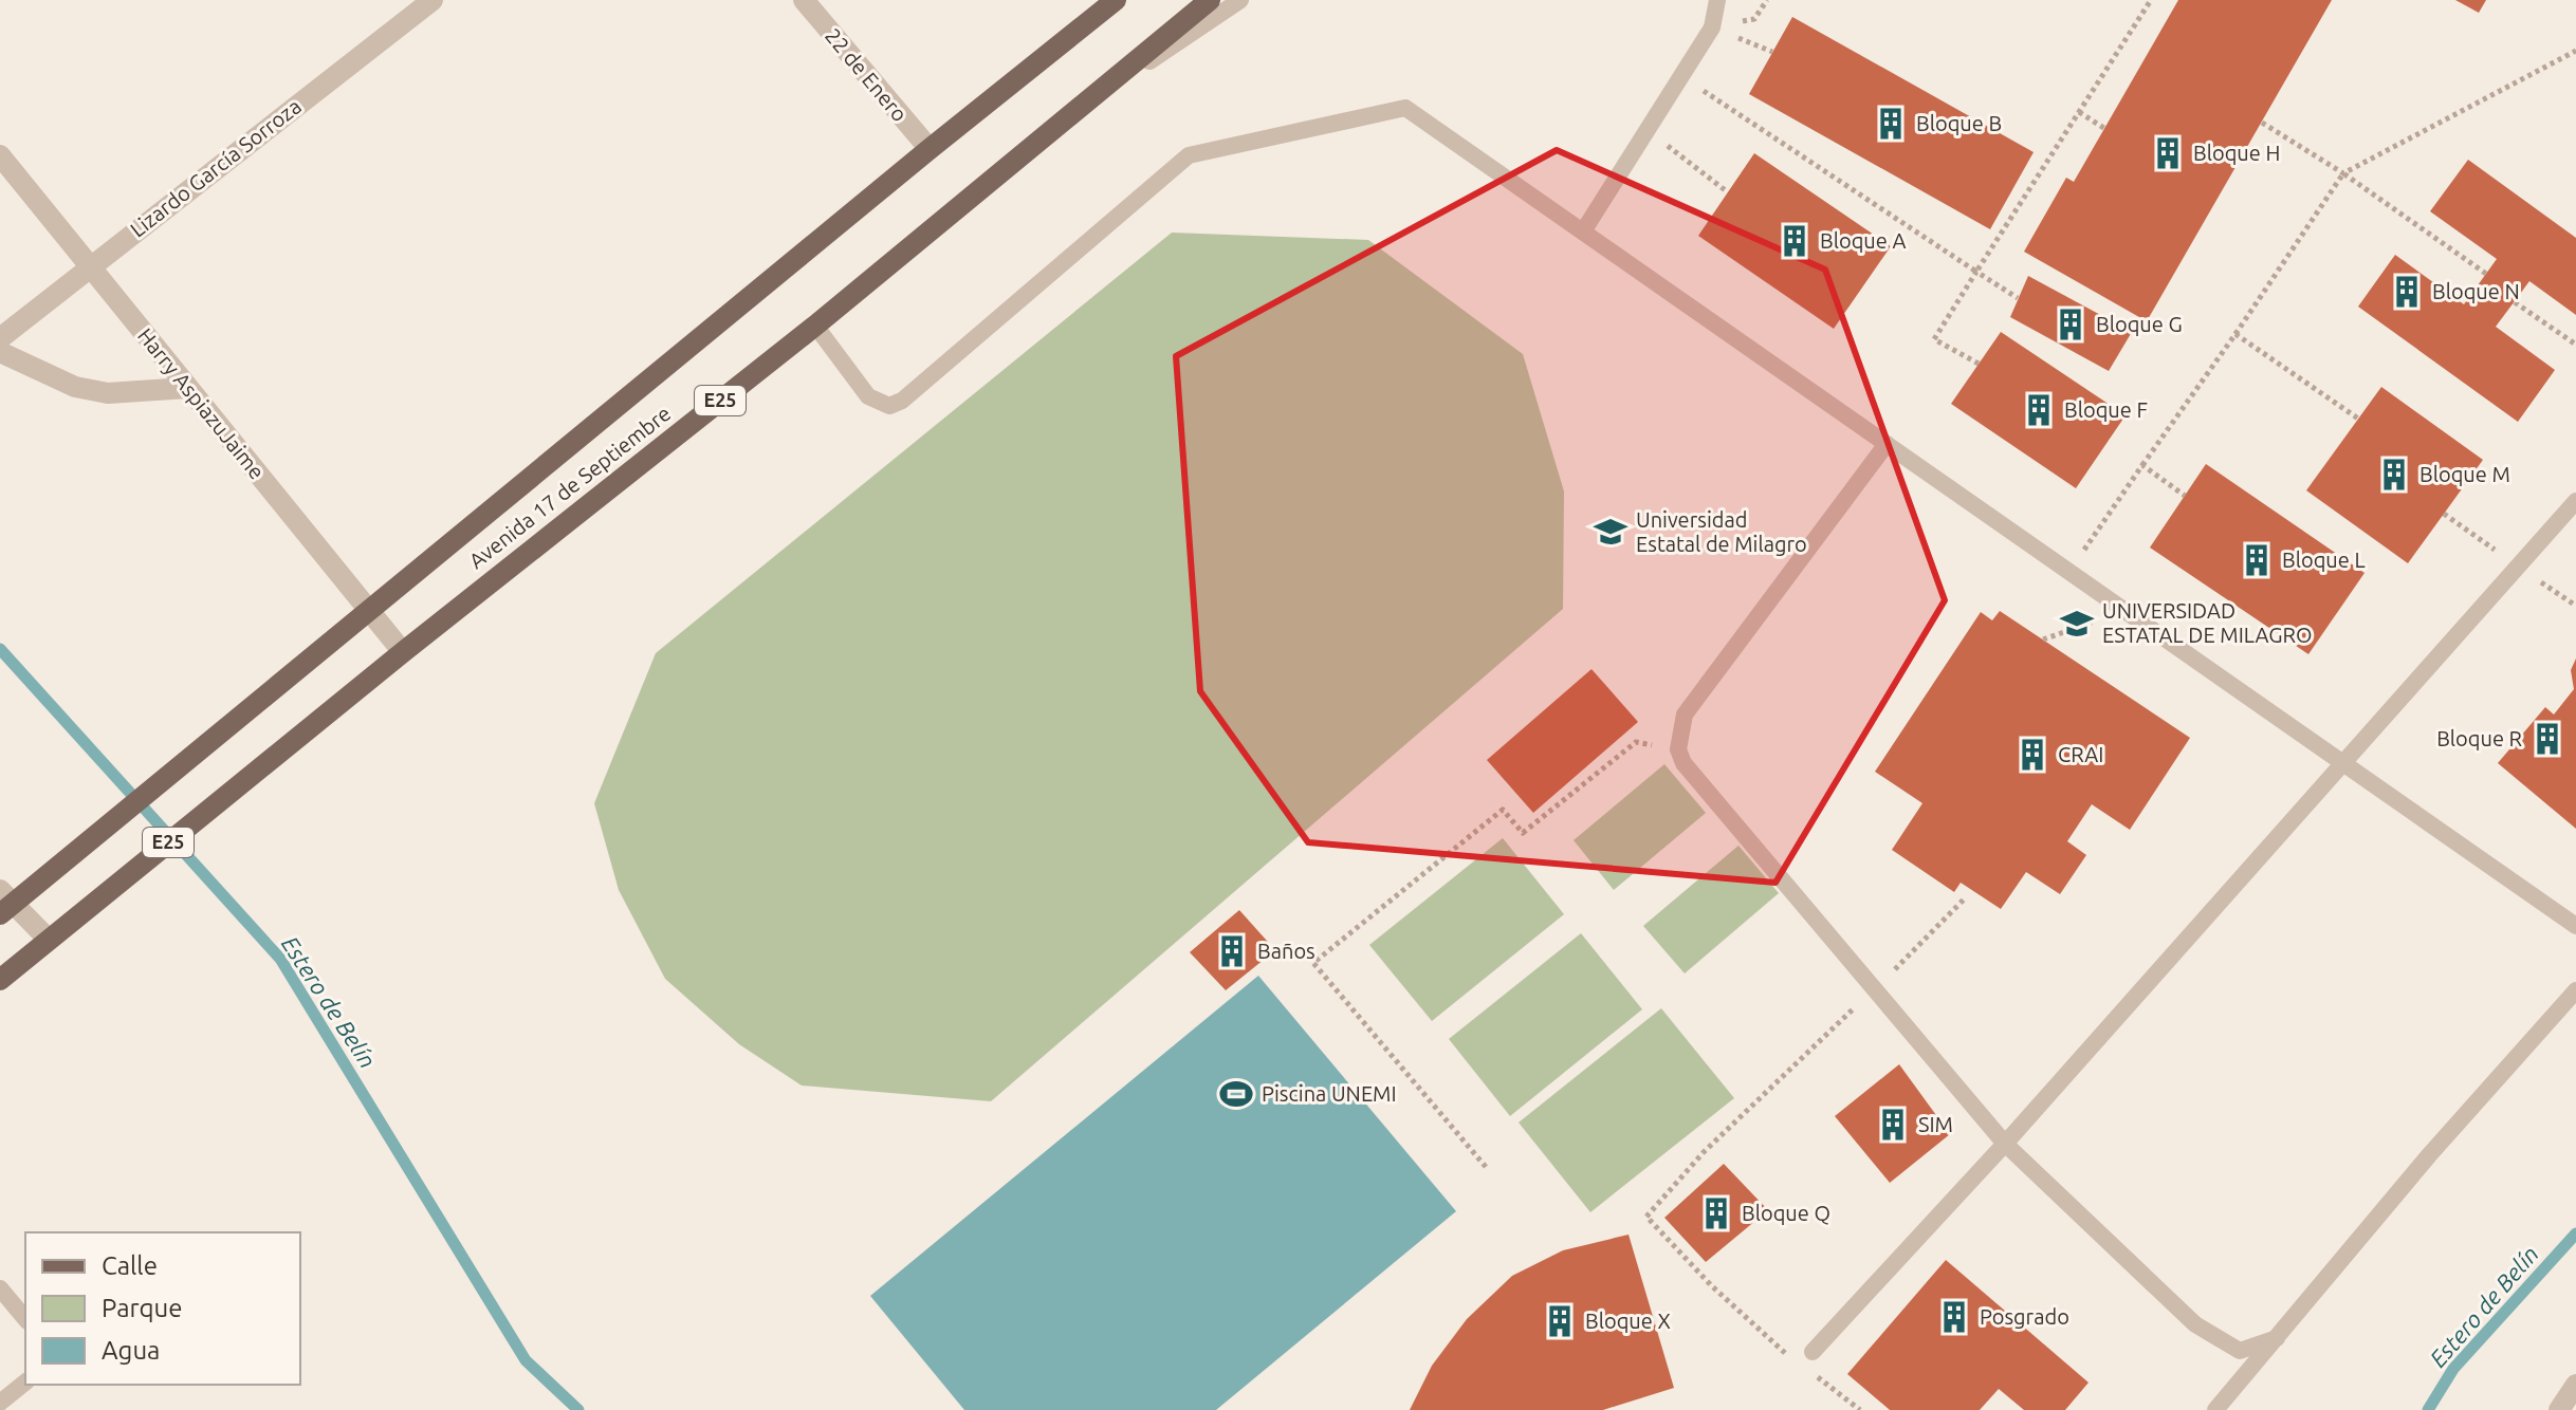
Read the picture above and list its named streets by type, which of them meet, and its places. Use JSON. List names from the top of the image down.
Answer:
{
  "streets": {
    "main road": ["E25", "Avenida 17 de Septiembre"],
    "street": ["22 de Enero", "Lizardo García Sorroza", "Harry AspiazuJaime"]
  },
  "crossings": [
    ["22 de Enero", "Avenida 17 de Septiembre"],
    ["Lizardo García Sorroza", "Harry AspiazuJaime"],
    ["Harry AspiazuJaime", "Avenida 17 de Septiembre"]
  ],
  "water": ["Estero de Belín"],
  "places": {
    "building": [
      "Bloque B",
      "Bloque H",
      "Bloque A",
      "Bloque N",
      "Bloque G",
      "Bloque F",
      "Bloque M",
      "Bloque L",
      "Bloque R",
      "CRAI",
      "Baños",
      "SIM",
      "Bloque Q",
      "Posgrado",
      "Bloque X"
    ],
    "school or university": ["Universidad Estatal de Milagro", "UNIVERSIDAD ESTATAL DE MILAGRO"],
    "sports": ["Piscina UNEMI"]
  },
  "legend": ["Calle", "Parque", "Agua"]
}
